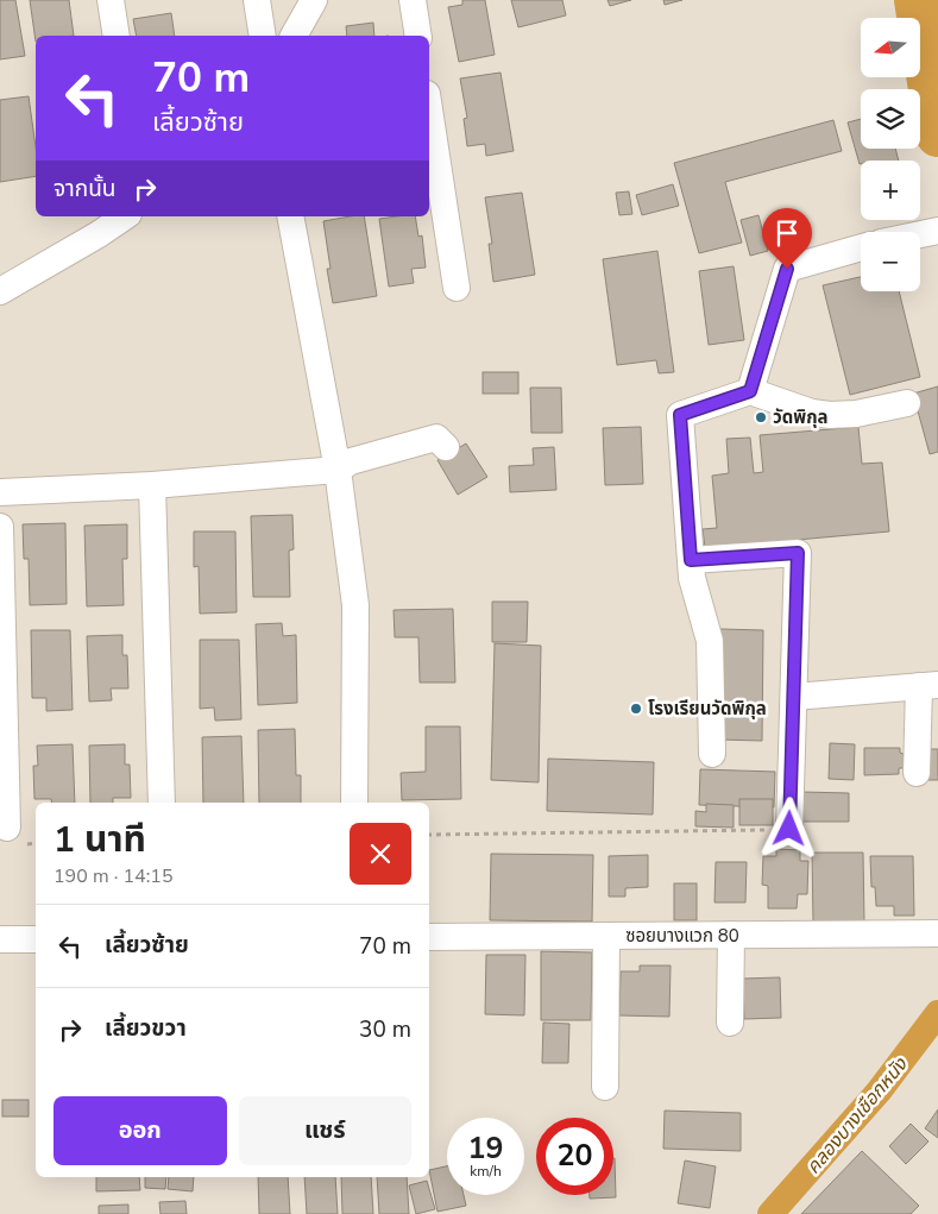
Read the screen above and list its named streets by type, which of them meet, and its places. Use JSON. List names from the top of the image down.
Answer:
{
  "streets": {
    "street": ["ซอยบางแวก 80"]
  },
  "water": ["คลองบางเชือกหนัง"],
  "places": ["วัดพิกุล", "โรงเรียนวัดพิกุล"],
  "north": "left",
  "page": {
    "map_buttons": ["+", "−"],
    "turn": ["70 m", "เลี้ยวซ้าย"],
    "then": "จากนั้น",
    "heading": ["1 นาที", "190 m · 14:15"],
    "list": [
      {
        "name": "เลี้ยวซ้าย",
        "value": "70 m"
      },
      {
        "name": "เลี้ยวขวา",
        "value": "30 m"
      }
    ],
    "buttons": ["ออก", "แชร์"],
    "speed": "19 km/h",
    "limit": "20"
  }
}
